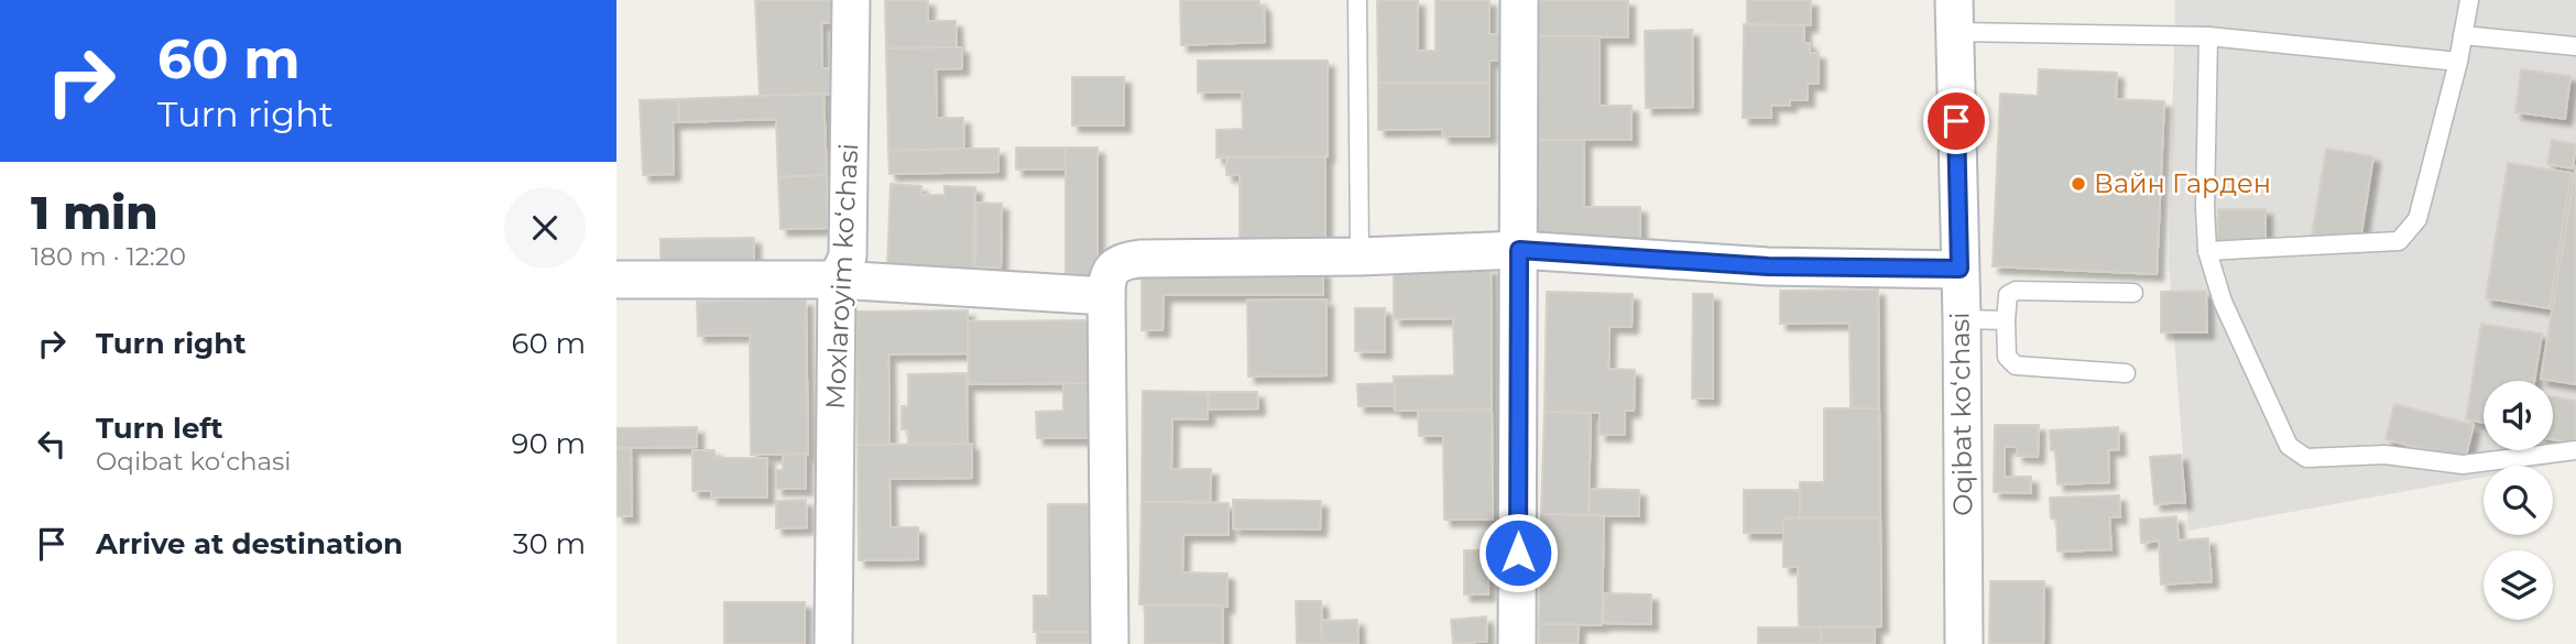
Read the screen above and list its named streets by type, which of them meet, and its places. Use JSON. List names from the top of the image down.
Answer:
{
  "streets": {
    "street": ["Moxlaroyim koʻchasi", "Oqibat koʻchasi"]
  },
  "places": ["Вайн Гарден"],
  "page": {
    "turn": ["60 m", "Turn right"],
    "heading": ["1 min", "180 m · 12:20"],
    "list": [
      {
        "name": "Turn right",
        "value": "60 m"
      },
      {
        "name": "Turn left",
        "note": "Oqibat koʻchasi",
        "value": "90 m"
      },
      {
        "name": "Arrive at destination",
        "value": "30 m"
      }
    ]
  }
}
